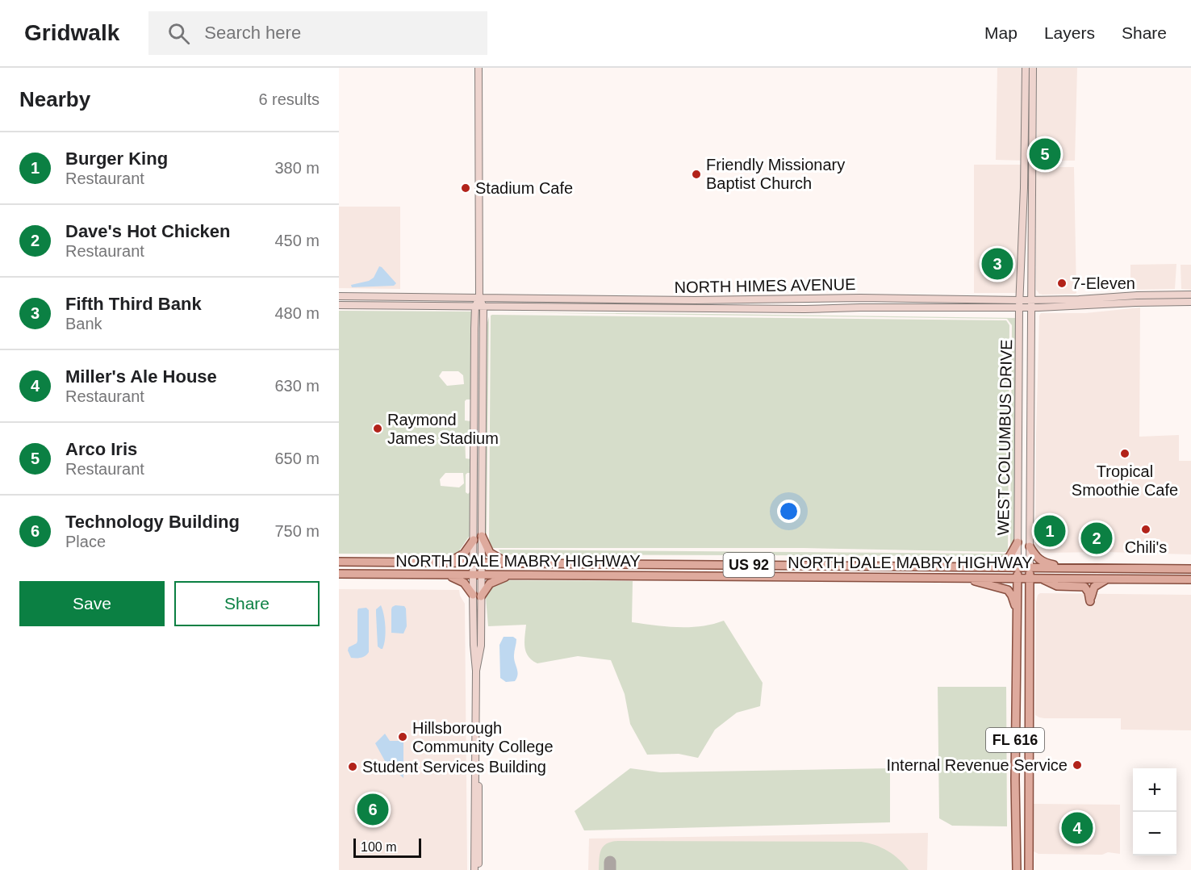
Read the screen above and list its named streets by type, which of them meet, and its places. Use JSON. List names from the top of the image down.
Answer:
{
  "streets": {
    "main road": [
      "WEST COLUMBUS DRIVE",
      "NORTH DALE MABRY HIGHWAY",
      "US 92",
      "FL 616"
    ],
    "street": ["NORTH HIMES AVENUE"]
  },
  "crossings": [
    ["NORTH HIMES AVENUE", "WEST COLUMBUS DRIVE"],
    ["WEST COLUMBUS DRIVE", "NORTH DALE MABRY HIGHWAY"],
    ["WEST COLUMBUS DRIVE", "US 92"],
    ["NORTH DALE MABRY HIGHWAY", "US 92"]
  ],
  "places": [
    "Friendly Missionary Baptist Church",
    "Stadium Cafe",
    "7-Eleven",
    "Raymond James Stadium",
    "Tropical Smoothie Cafe",
    "Chili's",
    "Hillsborough Community College",
    "Internal Revenue Service",
    "Student Services Building"
  ],
  "scale_bar": "100 m",
  "page": {
    "header": "Gridwalk",
    "search": "Search here",
    "nav": ["Map", "Layers", "Share"],
    "heading": ["Nearby", "6 results"],
    "list": [
      {
        "mark": "1",
        "name": "Burger King",
        "note": "Restaurant",
        "value": "380 m"
      },
      {
        "mark": "2",
        "name": "Dave's Hot Chicken",
        "note": "Restaurant",
        "value": "450 m"
      },
      {
        "mark": "3",
        "name": "Fifth Third Bank",
        "note": "Bank",
        "value": "480 m"
      },
      {
        "mark": "4",
        "name": "Miller's Ale House",
        "note": "Restaurant",
        "value": "630 m"
      },
      {
        "mark": "5",
        "name": "Arco Iris",
        "note": "Restaurant",
        "value": "650 m"
      },
      {
        "mark": "6",
        "name": "Technology Building",
        "note": "Place",
        "value": "750 m"
      }
    ],
    "pins": [
      "5",
      "3",
      "1",
      "2",
      "6",
      "4"
    ],
    "buttons": ["Save", "Share"],
    "map_buttons": ["+", "−"],
    "scale": "100 m"
  }
}
